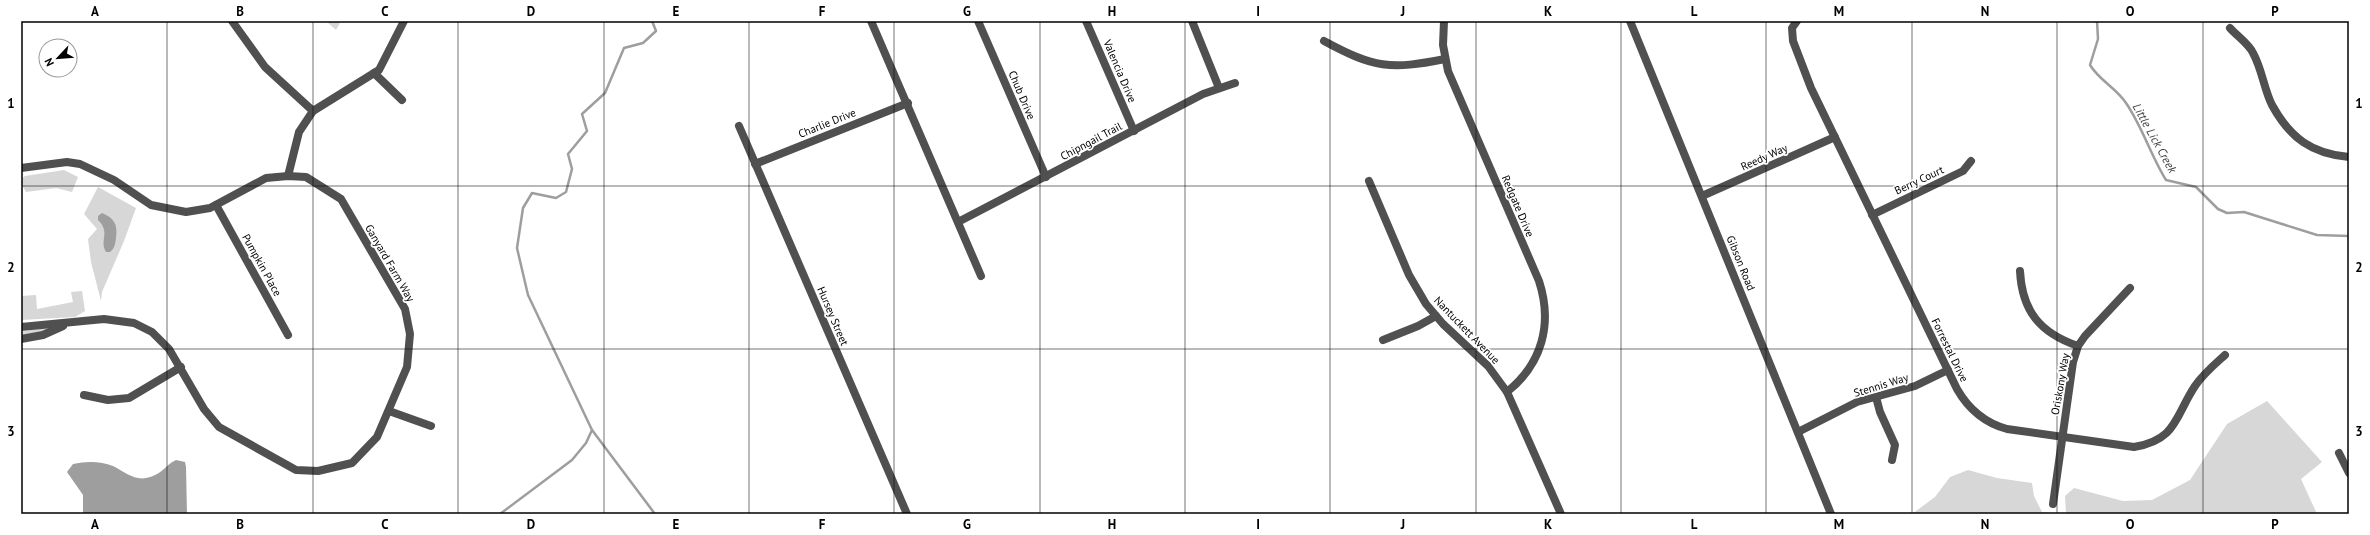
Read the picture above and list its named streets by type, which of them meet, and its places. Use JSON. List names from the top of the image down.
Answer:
{
  "streets": {
    "street": [
      "Valencia Drive",
      "Chub Drive",
      "Charlie Drive",
      "Chipngail Trail",
      "Reedy Way",
      "Berry Court",
      "Redgate Drive",
      "Ganyard Farm Way",
      "Gibson Road",
      "Pumpkin Place",
      "Hursey Street",
      "Nantuckett Avenue",
      "Forrestal Drive",
      "Oriskony Way",
      "Stennis Way"
    ]
  },
  "crossings": [
    ["Valencia Drive", "Chipngail Trail"],
    ["Chub Drive", "Chipngail Trail"],
    ["Charlie Drive", "Hursey Street"],
    ["Reedy Way", "Gibson Road"],
    ["Reedy Way", "Forrestal Drive"],
    ["Berry Court", "Forrestal Drive"],
    ["Redgate Drive", "Nantuckett Avenue"],
    ["Ganyard Farm Way", "Pumpkin Place"],
    ["Gibson Road", "Stennis Way"],
    ["Forrestal Drive", "Oriskony Way"],
    ["Forrestal Drive", "Stennis Way"]
  ],
  "water": ["Little Lick Creek"],
  "north": "bottom left",
  "grid": {
    "columns": [
      "A",
      "B",
      "C",
      "D",
      "E",
      "F",
      "G",
      "H",
      "I",
      "J",
      "K",
      "L",
      "M",
      "N",
      "O",
      "P"
    ],
    "rows": ["1", "2", "3"]
  }
}
